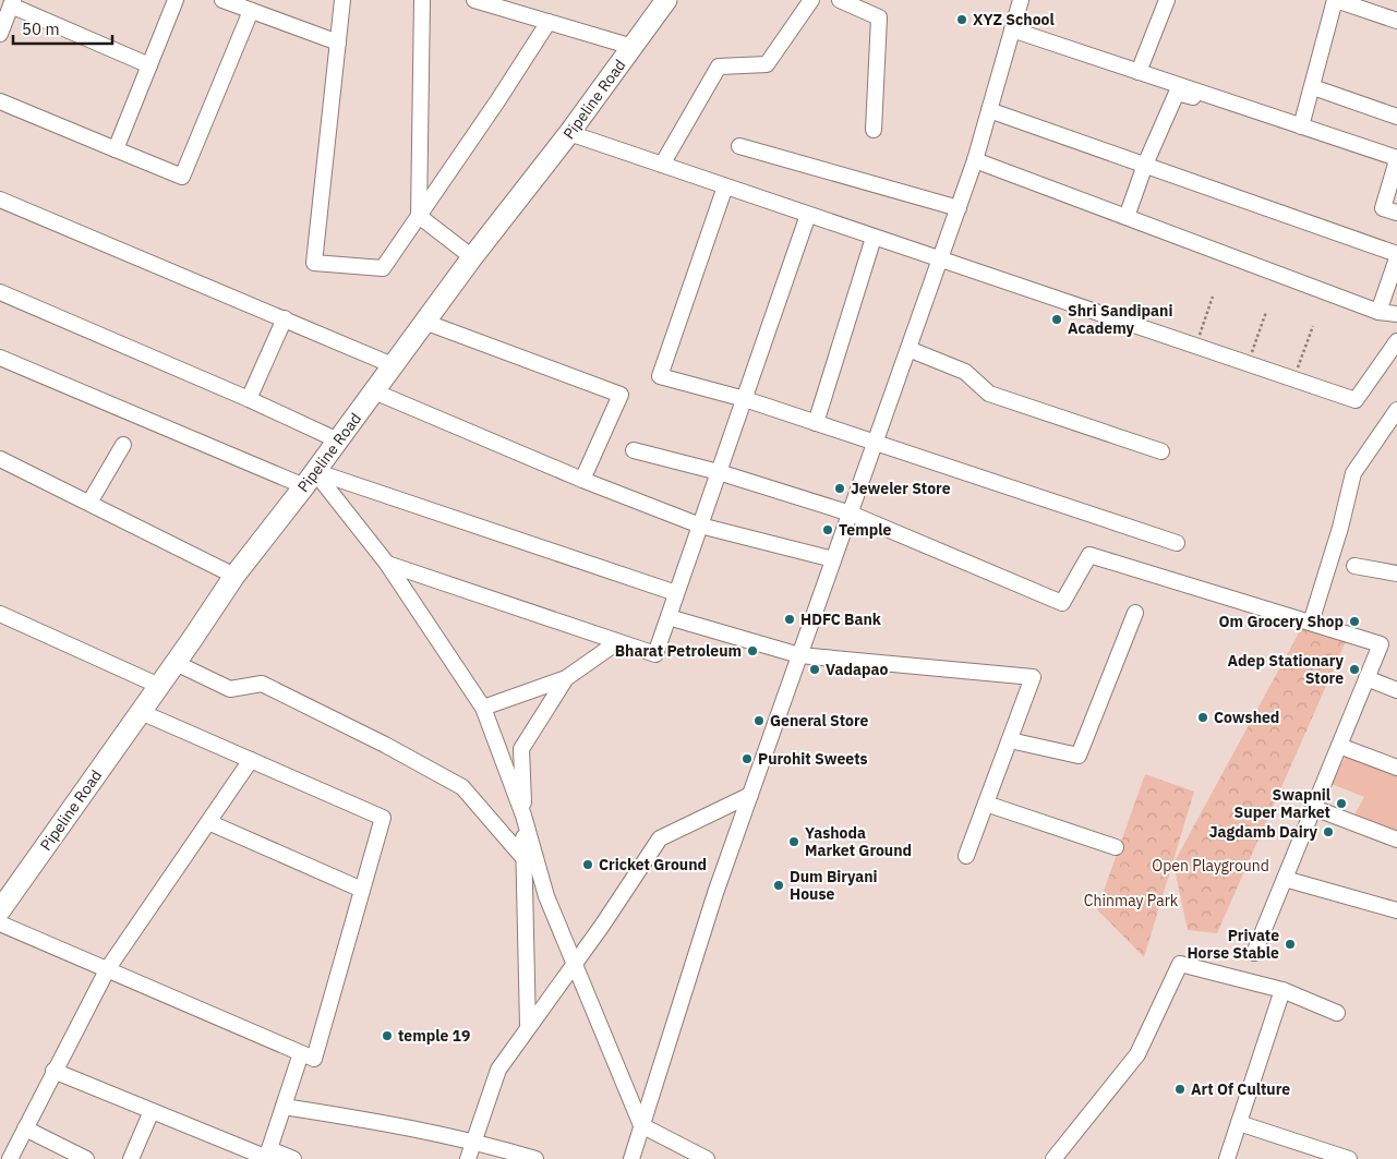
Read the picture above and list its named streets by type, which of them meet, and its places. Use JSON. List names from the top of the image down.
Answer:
{
  "streets": {
    "main road": ["Pipeline Road"]
  },
  "parks": ["Open Playground", "Chinmay Park"],
  "places": [
    "XYZ School",
    "Shri Sandipani Academy",
    "Jeweler Store",
    "Temple",
    "HDFC Bank",
    "Om Grocery Shop",
    "Bharat Petroleum",
    "Vadapao",
    "Adep Stationary Store",
    "Cowshed",
    "General Store",
    "Purohit Sweets",
    "Swapnil Super Market",
    "Jagdamb Dairy",
    "Yashoda Market Ground",
    "Cricket Ground",
    "Dum Biryani House",
    "Private Horse Stable",
    "temple 19",
    "Art Of Culture"
  ],
  "scale_bar": "50 m"
}
